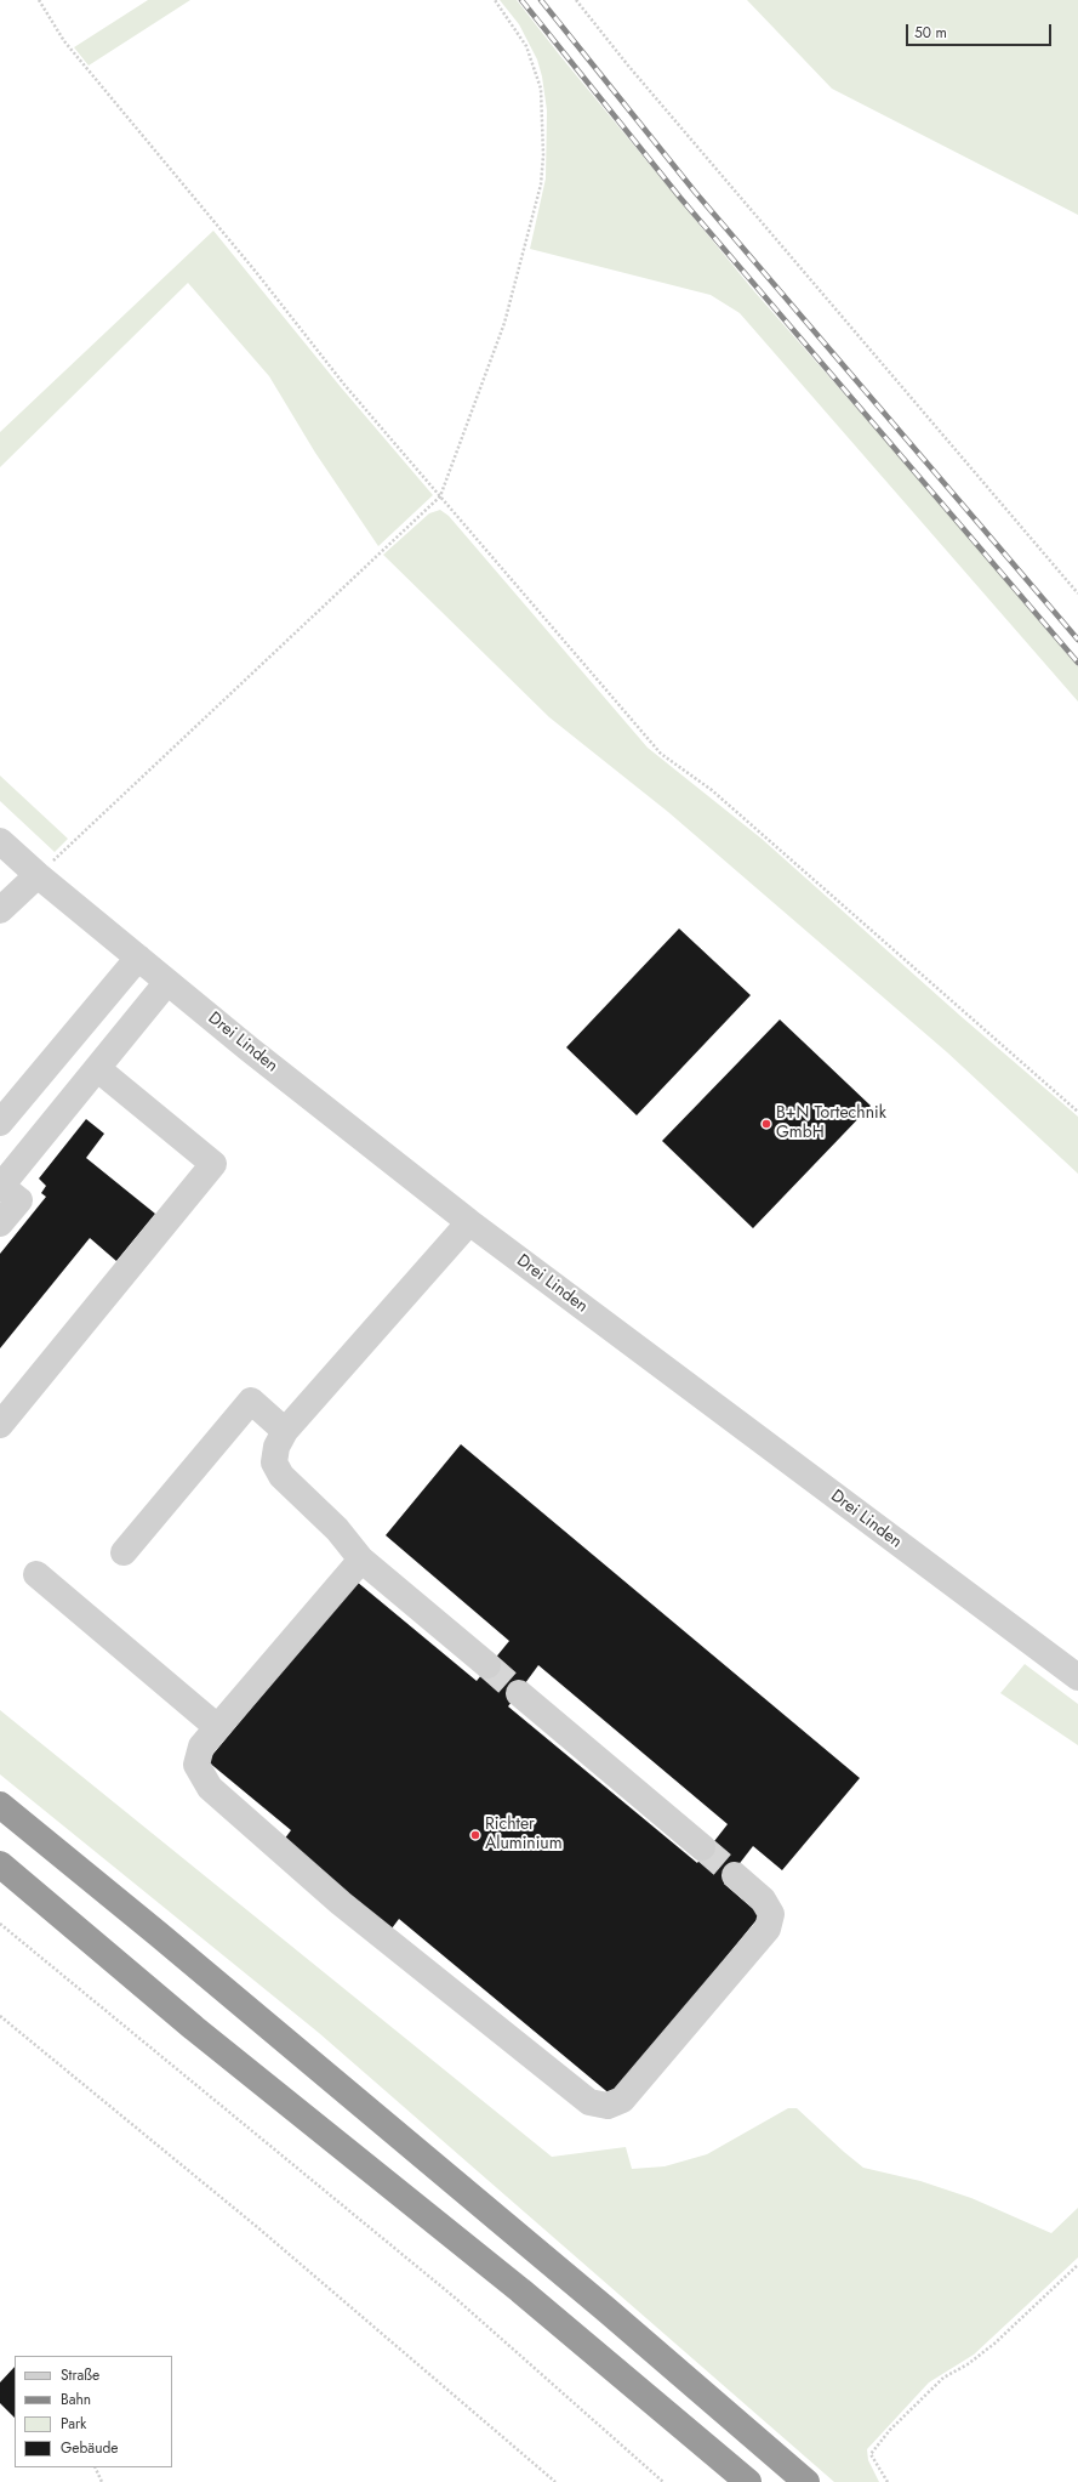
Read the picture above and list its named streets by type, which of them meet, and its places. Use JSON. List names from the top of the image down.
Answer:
{
  "streets": {
    "street": ["Drei Linden"]
  },
  "places": ["B+N Tortechnik GmbH", "Richter Aluminium"],
  "legend": [
    "Straße",
    "Bahn",
    "Park",
    "Gebäude"
  ],
  "scale_bar": "50 m"
}
